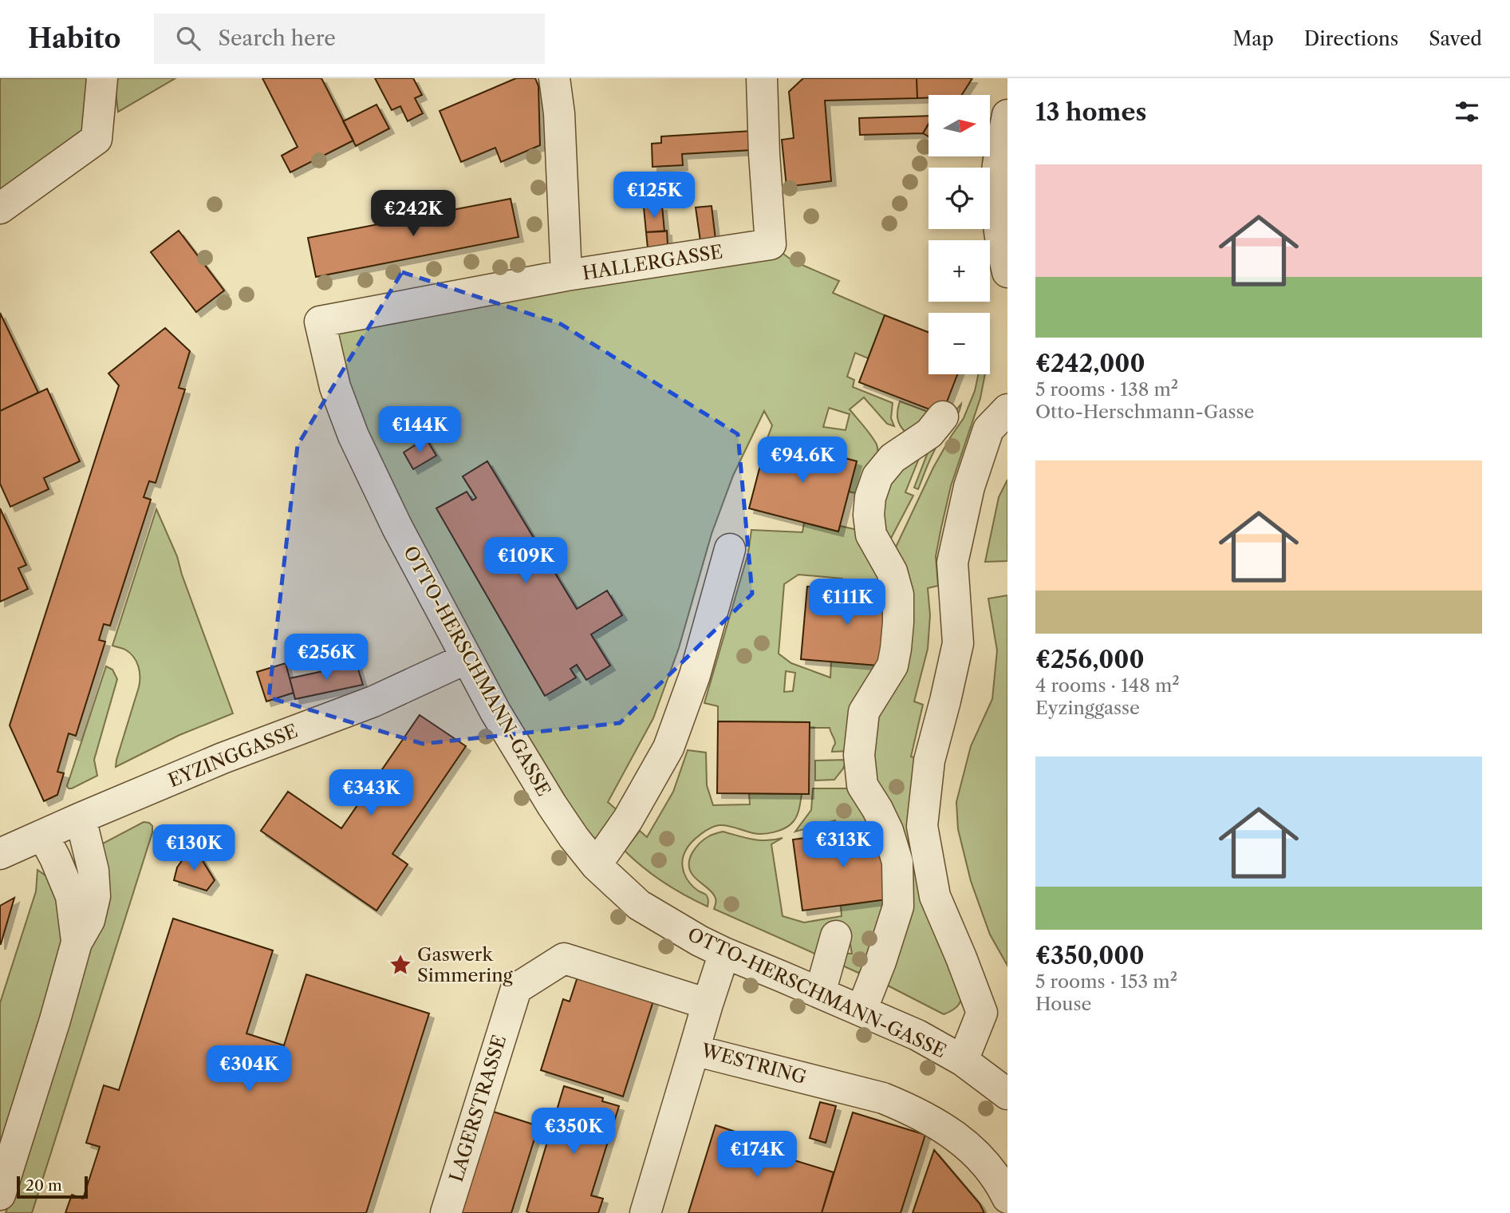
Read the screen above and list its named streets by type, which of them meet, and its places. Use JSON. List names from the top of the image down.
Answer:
{
  "streets": {
    "street": [
      "HALLERGASSE",
      "OTTO-HERSCHMANN-GASSE",
      "EYZINGGASSE",
      "WESTRING",
      "LAGERSTRASSE"
    ]
  },
  "crossings": [
    ["HALLERGASSE", "OTTO-HERSCHMANN-GASSE"],
    ["OTTO-HERSCHMANN-GASSE", "EYZINGGASSE"],
    ["OTTO-HERSCHMANN-GASSE", "WESTRING"],
    ["WESTRING", "LAGERSTRASSE"]
  ],
  "places": {
    "place": ["Gaswerk Simmering"]
  },
  "scale_bar": "20 m",
  "north": "right",
  "page": {
    "header": "Habito",
    "search": "Search here",
    "nav": ["Map", "Directions", "Saved"],
    "heading": "13 homes",
    "map_buttons": ["+", "−"],
    "list": [
      {
        "name": "€242,000",
        "note": "5 rooms · 138 m² · Otto-Herschmann-Gasse"
      },
      {
        "name": "€256,000",
        "note": "4 rooms · 148 m² · Eyzinggasse"
      },
      {
        "name": "€350,000",
        "note": "5 rooms · 153 m² · House"
      }
    ],
    "price": [
      "€125K",
      "€242K",
      "€144K",
      "€94.6K",
      "€109K",
      "€111K",
      "€256K",
      "€343K",
      "€313K",
      "€130K",
      "€304K",
      "€350K",
      "€174K"
    ],
    "scale": "20 m"
  }
}
